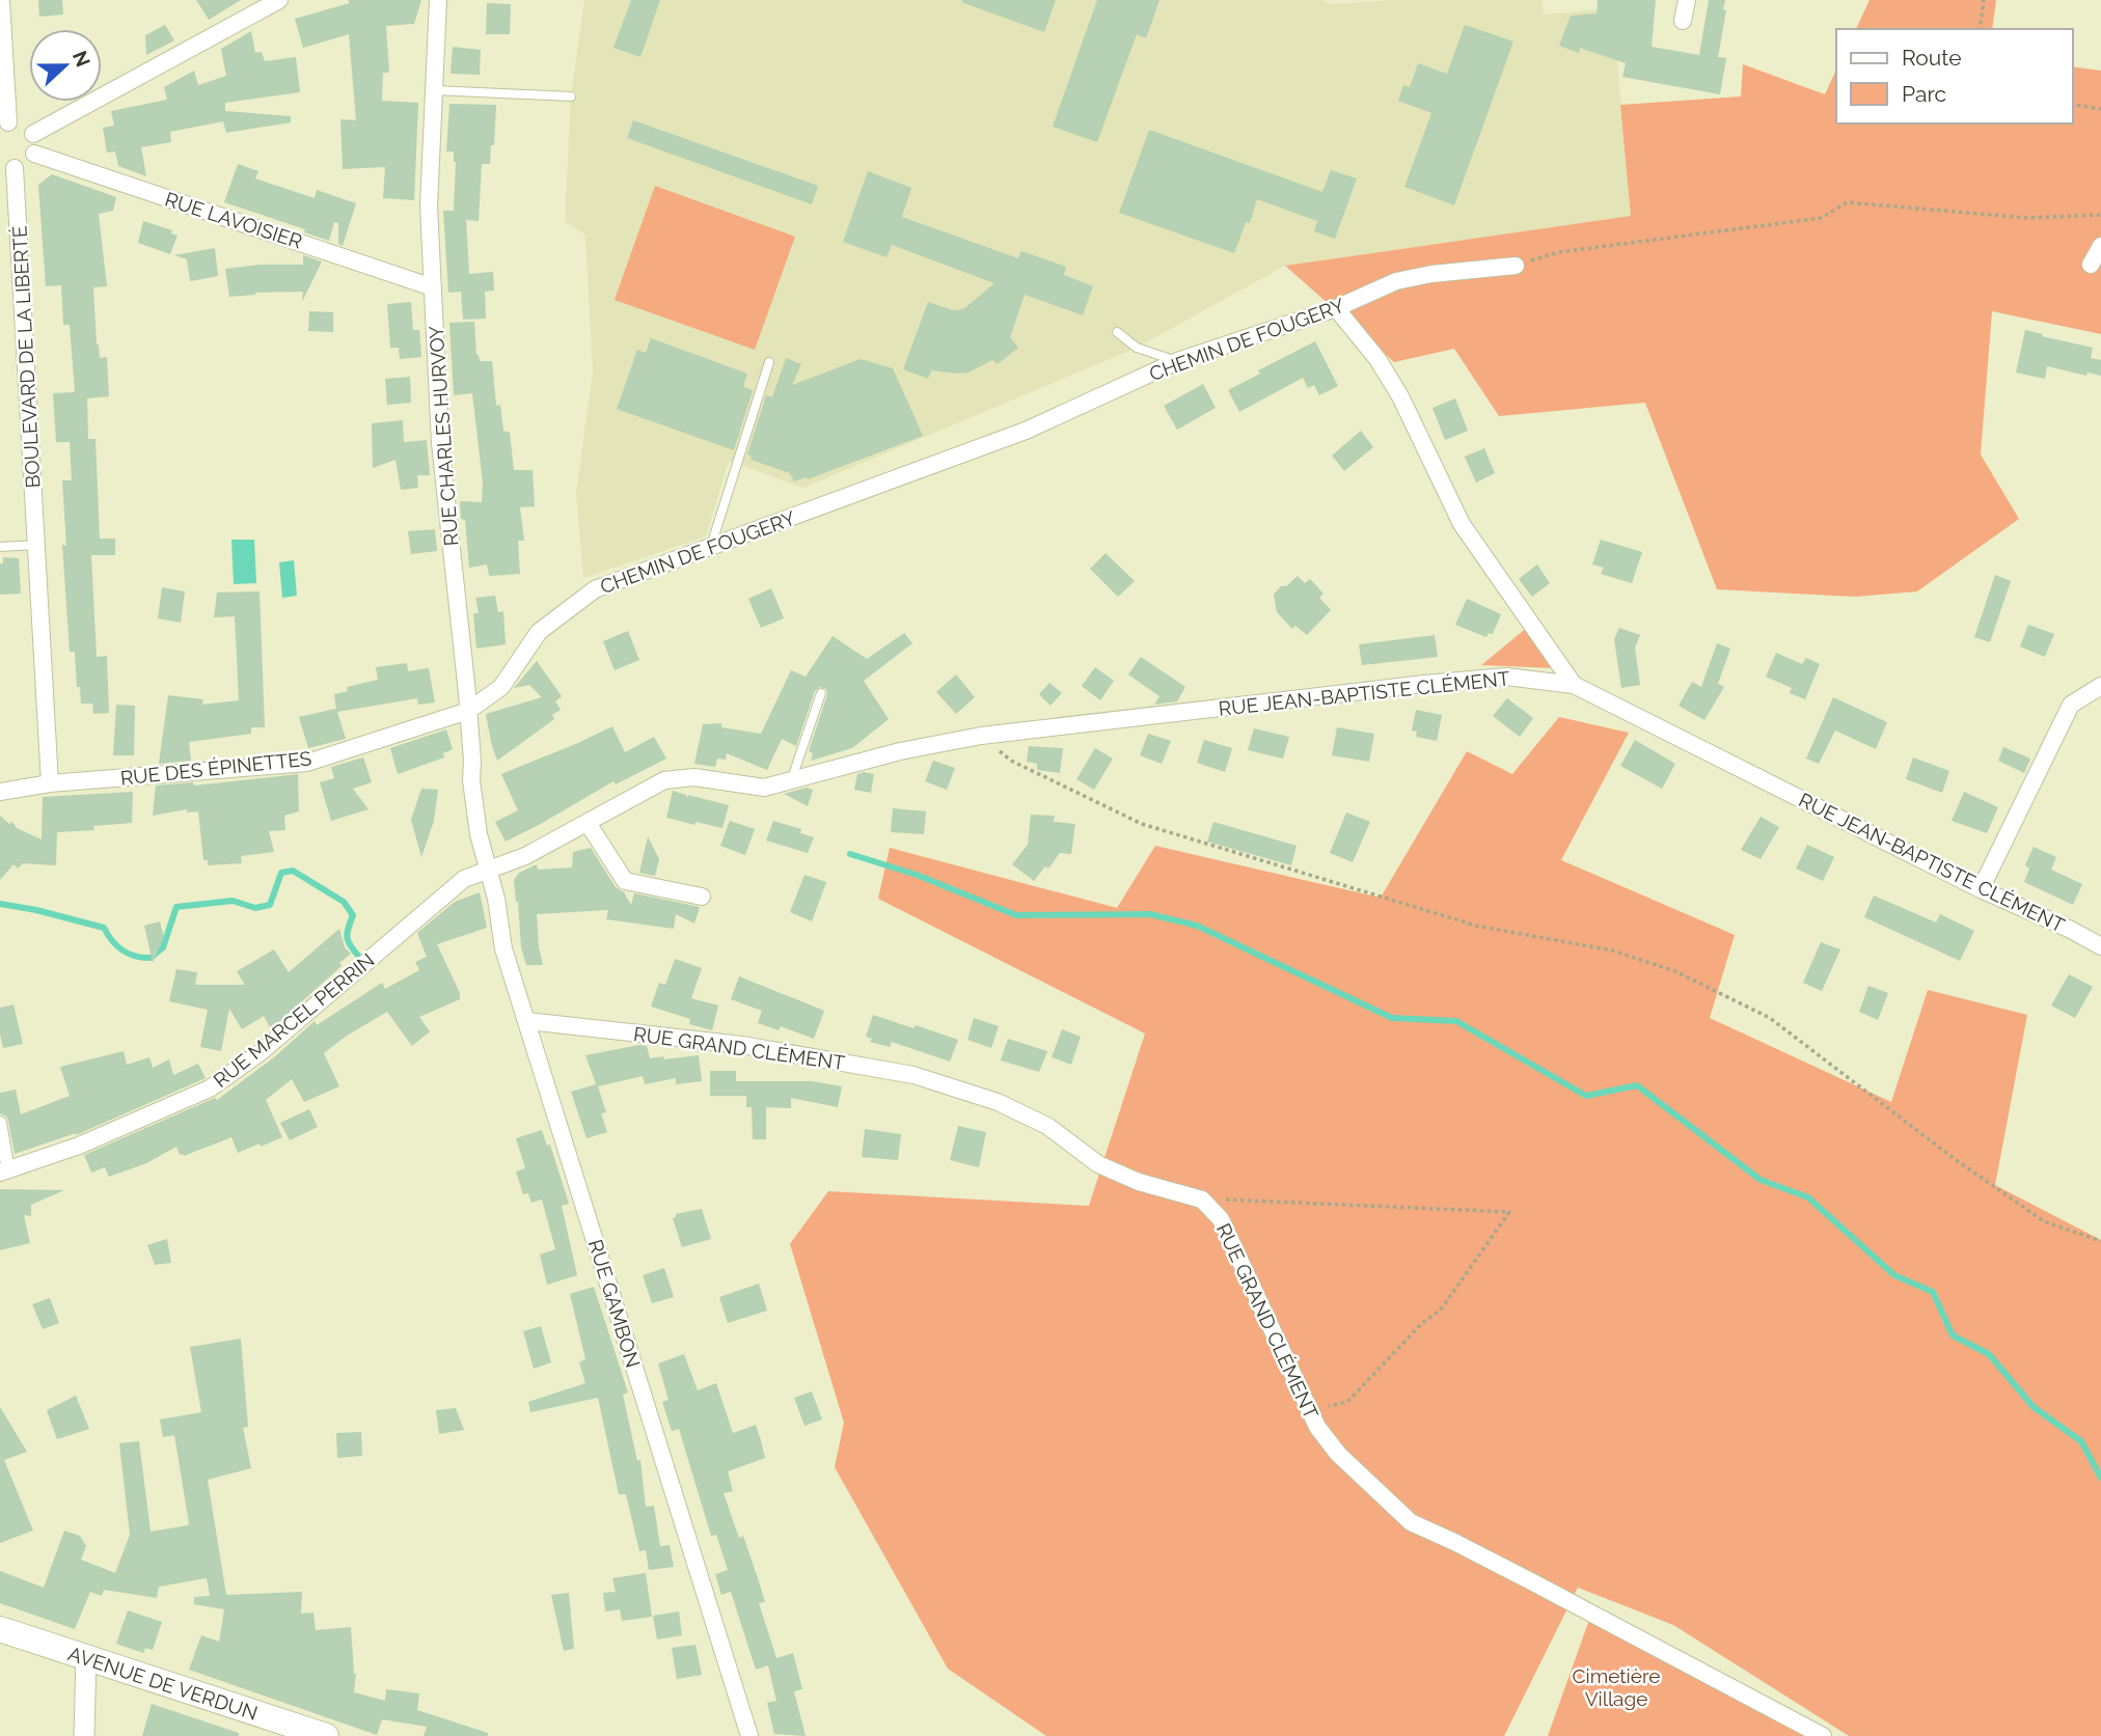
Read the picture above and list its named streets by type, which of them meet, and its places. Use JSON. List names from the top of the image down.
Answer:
{
  "streets": {
    "main road": ["AVENUE DE VERDUN"],
    "street": [
      "RUE LAVOISIER",
      "CHEMIN DE FOUGERY",
      "BOULEVARD DE LA LIBERTÉ",
      "RUE CHARLES HURVOY",
      "RUE JEAN-BAPTISTE CLÉMENT",
      "RUE DES ÉPINETTES",
      "RUE MARCEL PERRIN",
      "RUE GRAND CLÉMENT",
      "RUE GAMBON"
    ]
  },
  "crossings": [
    ["RUE LAVOISIER", "RUE CHARLES HURVOY"],
    ["CHEMIN DE FOUGERY", "RUE CHARLES HURVOY"],
    ["CHEMIN DE FOUGERY", "RUE DES ÉPINETTES"],
    ["BOULEVARD DE LA LIBERTÉ", "RUE DES ÉPINETTES"],
    ["RUE CHARLES HURVOY", "RUE JEAN-BAPTISTE CLÉMENT"],
    ["RUE CHARLES HURVOY", "RUE DES ÉPINETTES"],
    ["RUE CHARLES HURVOY", "RUE MARCEL PERRIN"],
    ["RUE CHARLES HURVOY", "RUE GAMBON"],
    ["RUE JEAN-BAPTISTE CLÉMENT", "RUE MARCEL PERRIN"],
    ["RUE JEAN-BAPTISTE CLÉMENT", "RUE GAMBON"],
    ["RUE MARCEL PERRIN", "RUE GAMBON"],
    ["RUE GRAND CLÉMENT", "RUE GAMBON"]
  ],
  "parks": ["Cimetière Village"],
  "legend": ["Route", "Parc"],
  "north": "right"
}
